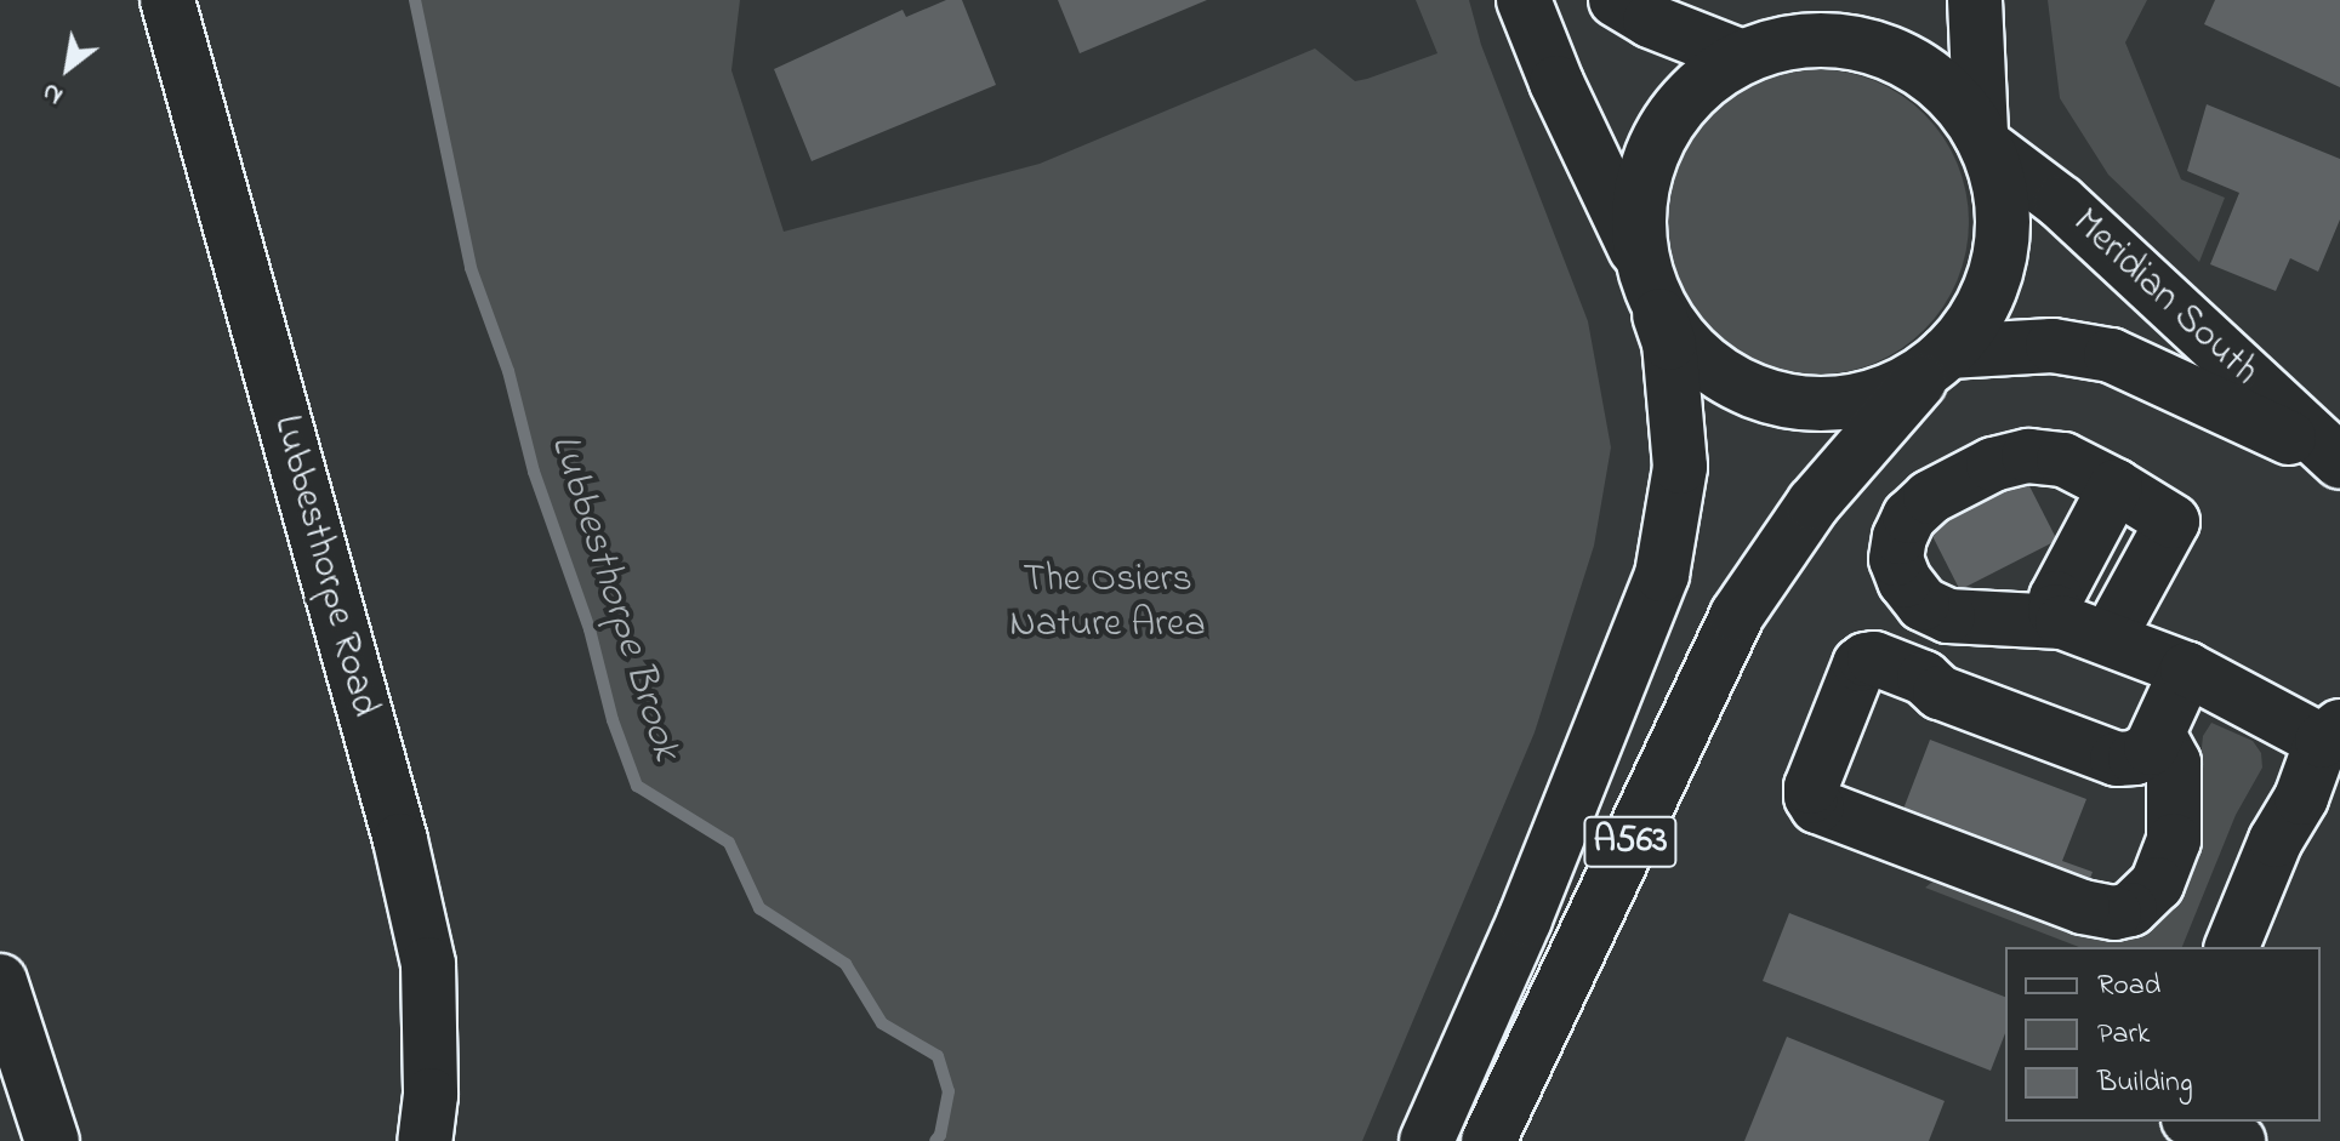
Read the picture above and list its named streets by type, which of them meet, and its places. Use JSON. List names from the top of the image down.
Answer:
{
  "streets": {
    "main road": ["Meridian South", "Lubbesthorpe Road", "A563"]
  },
  "crossings": [
    ["Meridian South", "A563"]
  ],
  "water": ["Lubbesthorpe Brook"],
  "parks": ["The Osiers Nature Area"],
  "legend": ["Road", "Park", "Building"],
  "north": "bottom left"
}
